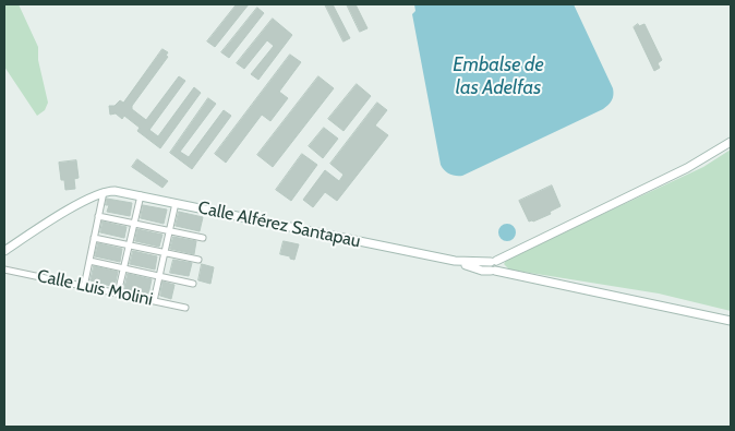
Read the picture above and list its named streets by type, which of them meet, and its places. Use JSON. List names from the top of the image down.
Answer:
{
  "streets": {
    "main road": ["Calle Alférez Santapau"],
    "street": ["Calle Luis Molini"]
  },
  "water": ["Embalse de las Adelfas"]
}
